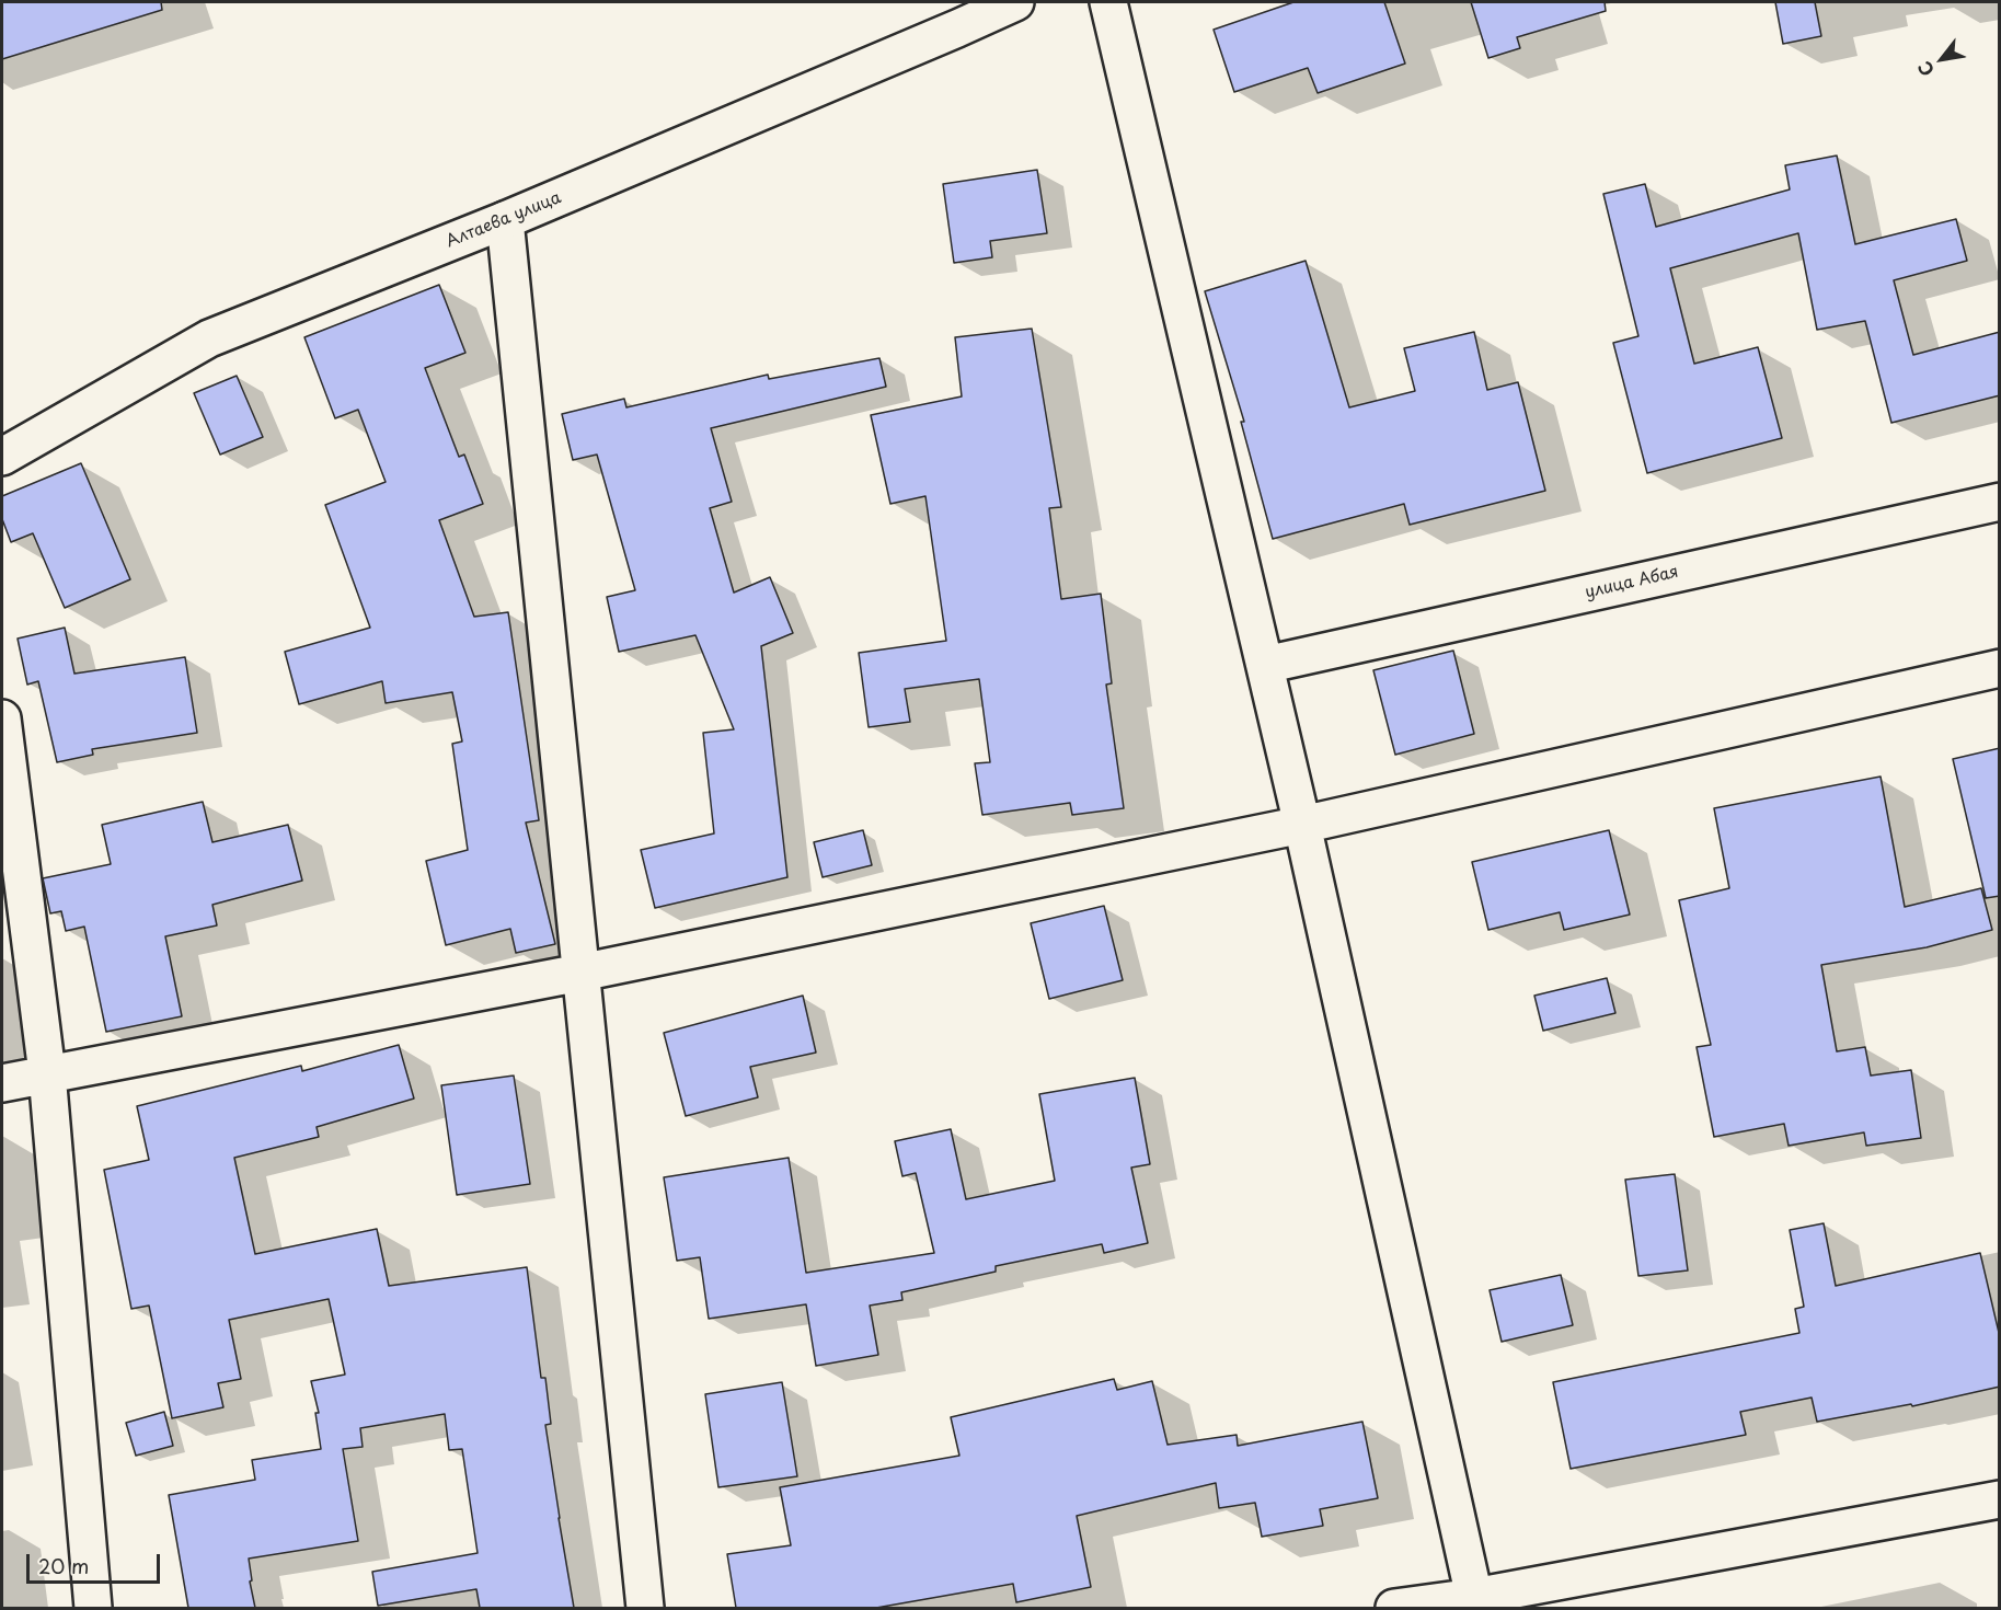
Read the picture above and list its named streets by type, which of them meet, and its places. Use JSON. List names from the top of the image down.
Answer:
{
  "streets": {
    "street": ["Алтаева улица", "улица Абая"]
  },
  "scale_bar": "20 m",
  "north": "bottom left"
}
